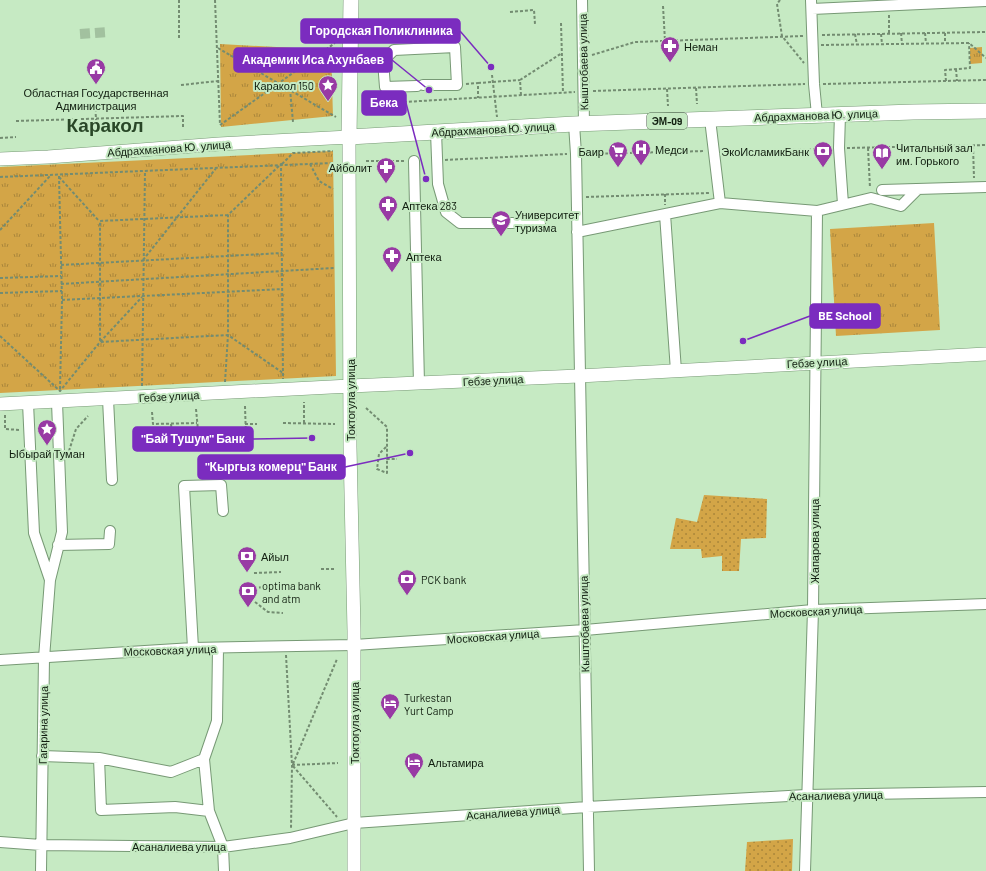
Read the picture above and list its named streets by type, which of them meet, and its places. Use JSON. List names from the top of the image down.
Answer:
{
  "streets": {
    "highway": ["Абдрахманова Ю. улица", "ЭМ-09", "Токтогула улица"],
    "main road": ["Гебзе улица"],
    "street": [
      "Кыштобаева улица",
      "Жапарова улица",
      "Московская улица",
      "Гагарина улица",
      "Асаналиева улица"
    ]
  },
  "crossings": [
    ["Кыштобаева улица", "Абдрахманова Ю. улица"],
    ["Кыштобаева улица", "Гебзе улица"],
    ["Кыштобаева улица", "Московская улица"],
    ["Кыштобаева улица", "Асаналиева улица"],
    ["Абдрахманова Ю. улица", "Токтогула улица"],
    ["Гебзе улица", "Токтогула улица"],
    ["Гебзе улица", "Жапарова улица"],
    ["Гебзе улица", "Гагарина улица"],
    ["Токтогула улица", "Московская улица"],
    ["Токтогула улица", "Асаналиева улица"],
    ["Жапарова улица", "Московская улица"],
    ["Жапарова улица", "Асаналиева улица"],
    ["Московская улица", "Гагарина улица"],
    ["Гагарина улица", "Асаналиева улица"]
  ],
  "districts": ["Каракол"],
  "places": {
    "pharmacy": [
      "Неман",
      "Айболит",
      "Аптека 283",
      "Аптека"
    ],
    "other": [
      "Городская Поликлиника",
      "Академик Иса Ахунбаев",
      "Бека",
      "BE School",
      "\"Бай Тушум\" Банк",
      "\"Кыргыз комерц\" Банк"
    ],
    "public building": ["Областная Государственная Администрация"],
    "place": ["Каракол 150", "Ыбырай Туман"],
    "hospital": ["Медси"],
    "supermarket": ["Баир"],
    "bank": [
      "ЭкоИсламикБанк",
      "Айыл",
      "PCK bank",
      "optima bank and atm"
    ],
    "library": ["Читальный зал им. Горького"],
    "school or university": ["Университет туризма"],
    "hotel": ["Turkestan Yurt Camp", "Альтамира"]
  }
}
